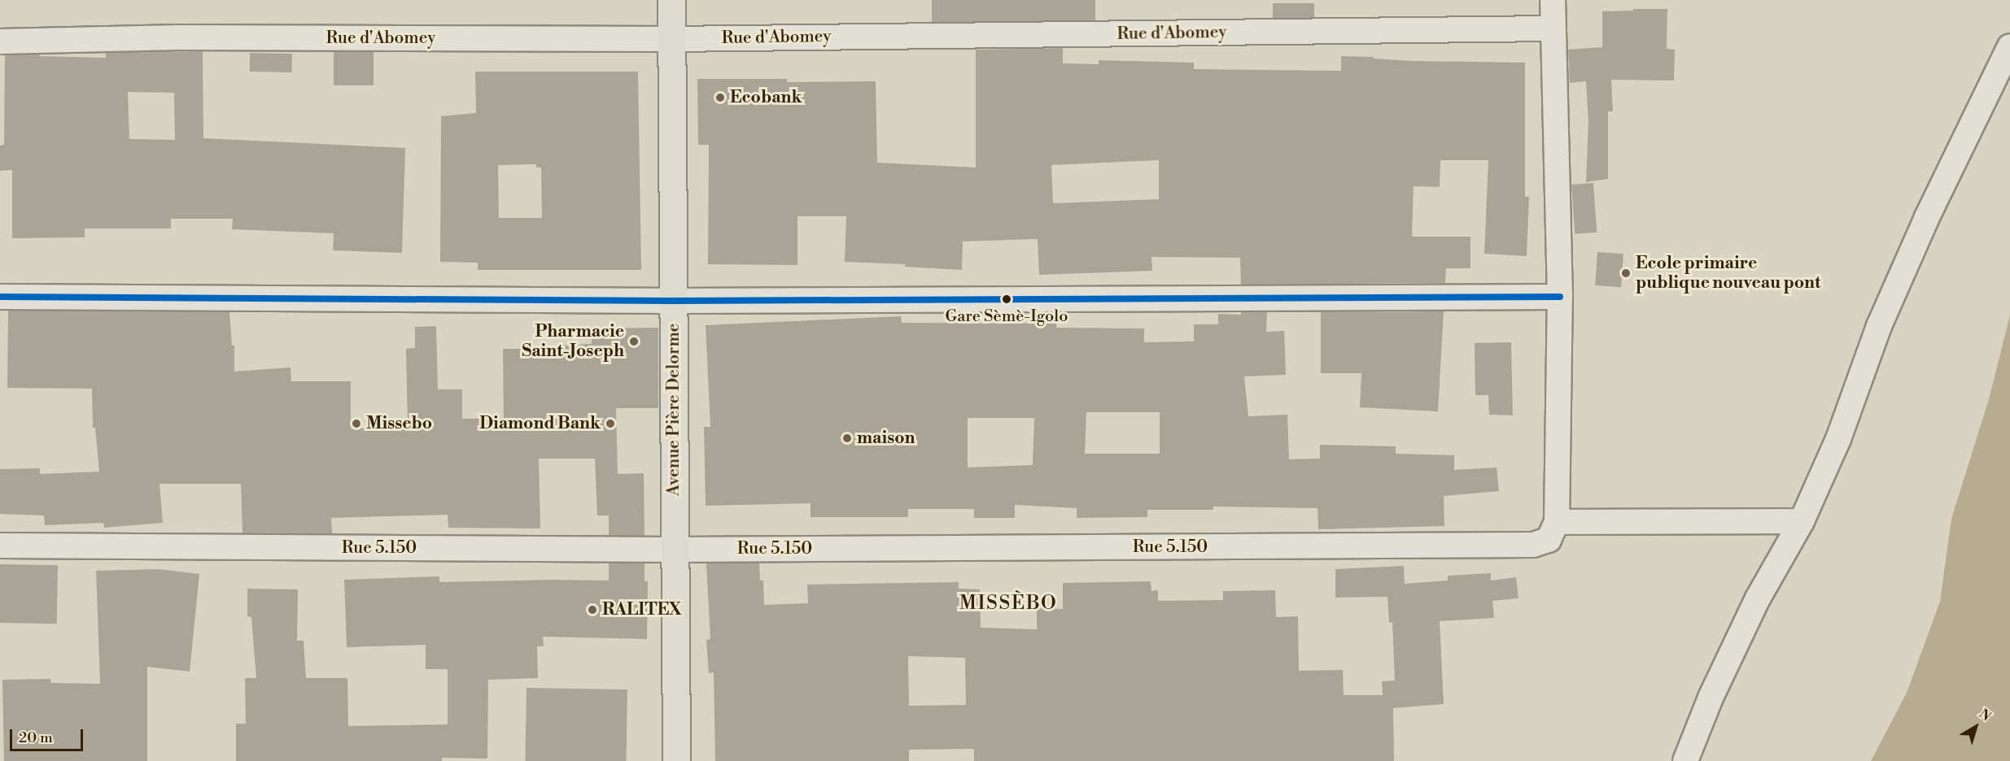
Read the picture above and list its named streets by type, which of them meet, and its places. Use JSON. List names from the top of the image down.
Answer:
{
  "streets": {
    "main road": ["Avenue Pière Delorme"],
    "street": ["Rue d'Abomey", "Rue 5.150"]
  },
  "crossings": [
    ["Rue d'Abomey", "Avenue Pière Delorme"],
    ["Avenue Pière Delorme", "Rue 5.150"]
  ],
  "districts": ["MISSÈBO"],
  "places": [
    "Ecobank",
    "Ecole primaire publique nouveau pont",
    "Gare Sèmè-Igolo",
    "Pharmacie Saint-Joseph",
    "Missebo",
    "Diamond Bank",
    "maison",
    "RALITEX"
  ],
  "scale_bar": "20 m",
  "north": "top right"
}
